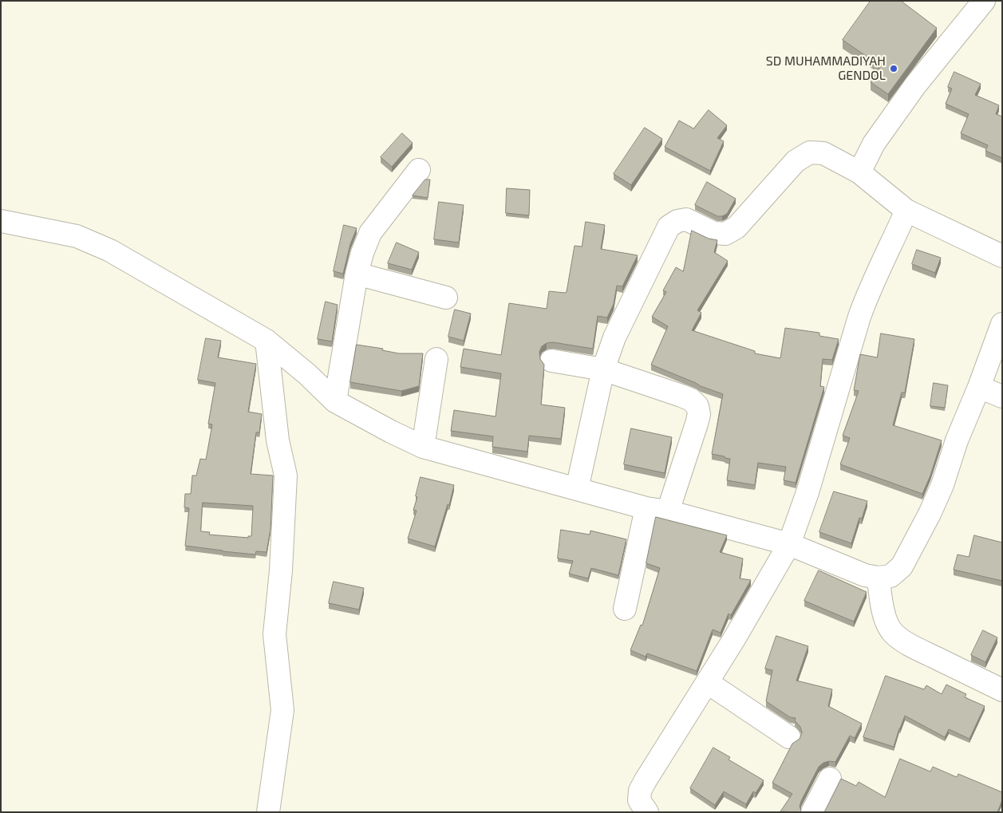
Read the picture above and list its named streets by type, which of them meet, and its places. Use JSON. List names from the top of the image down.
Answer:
{
  "places": ["SD MUHAMMADIYAH GENDOL"]
}
